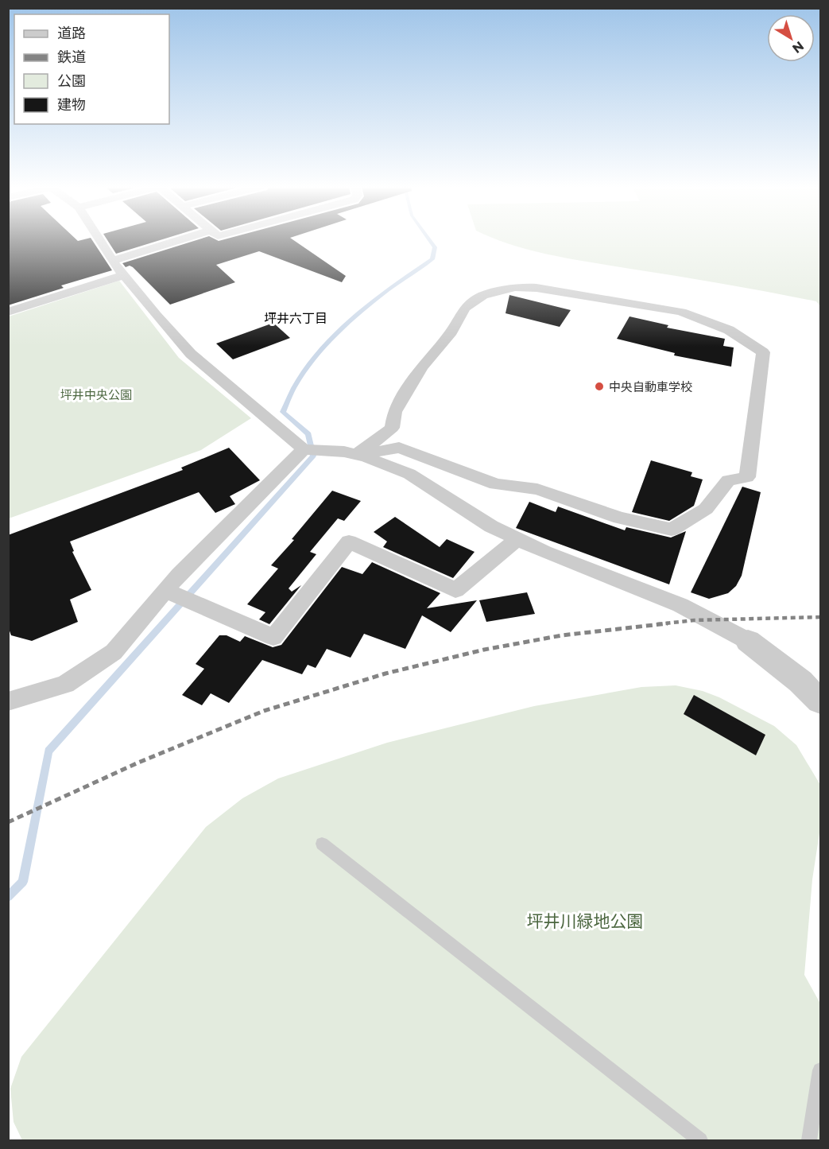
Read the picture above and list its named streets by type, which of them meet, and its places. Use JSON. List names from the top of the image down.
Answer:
{
  "districts": ["坪井六丁目"],
  "parks": ["坪井中央公園", "坪井川緑地公園"],
  "places": ["中央自動車学校"],
  "legend": [
    "道路",
    "鉄道",
    "公園",
    "建物"
  ],
  "north": "bottom right"
}
